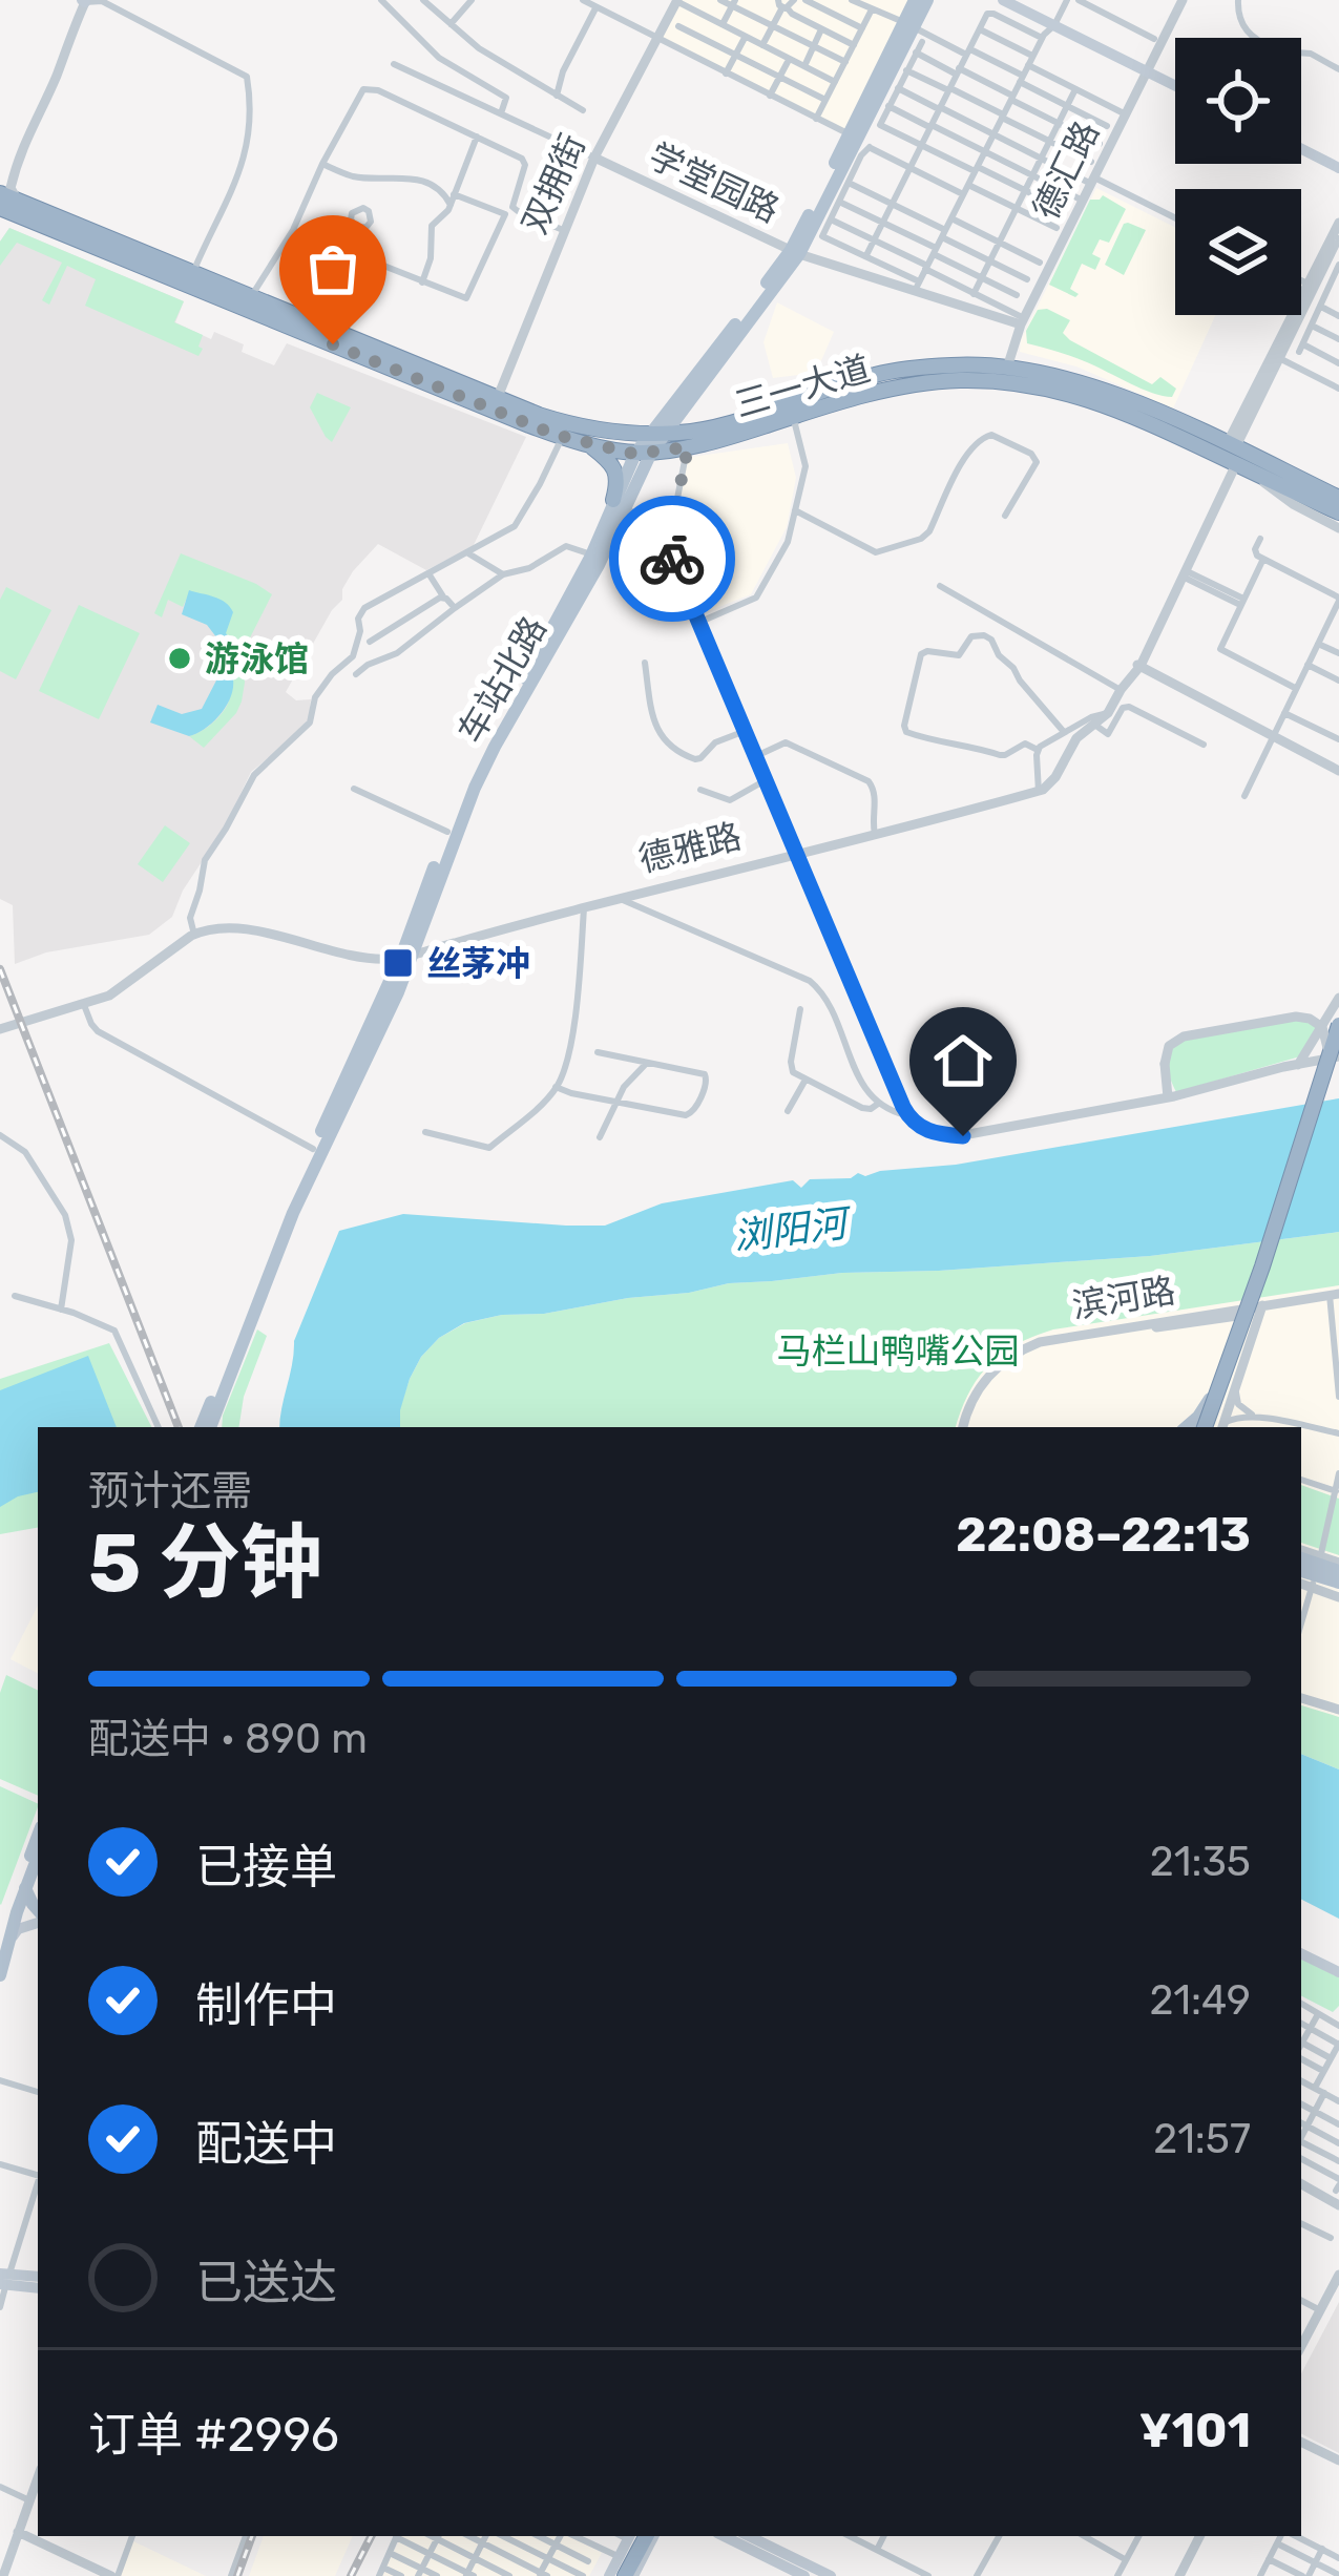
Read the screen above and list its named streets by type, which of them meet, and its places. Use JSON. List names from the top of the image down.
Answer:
{
  "streets": {
    "highway": ["三一大道"],
    "main road": ["车站北路"],
    "street": [
      "德汇路",
      "学堂园路",
      "双拥街",
      "德雅路",
      "滨河路"
    ]
  },
  "crossings": [
    ["德汇路", "学堂园路"],
    ["德汇路", "三一大道"],
    ["学堂园路", "双拥街"],
    ["学堂园路", "车站北路"],
    ["双拥街", "三一大道"],
    ["三一大道", "车站北路"],
    ["车站北路", "德雅路"]
  ],
  "water": ["浏阳河"],
  "parks": ["马栏山鸭嘴公园"],
  "places": {
    "other": ["游泳馆"],
    "transit": ["丝茅冲"]
  },
  "page": {
    "heading": ["5 分钟", "预计还需", "22:08–22:13"],
    "panel": ["订单 #2996", "¥101"],
    "bar": "配送中 · 890 m",
    "list": [
      ["已接单", "21:35"],
      ["制作中", "21:49"],
      ["配送中", "21:57"],
      "已送达"
    ]
  }
}
